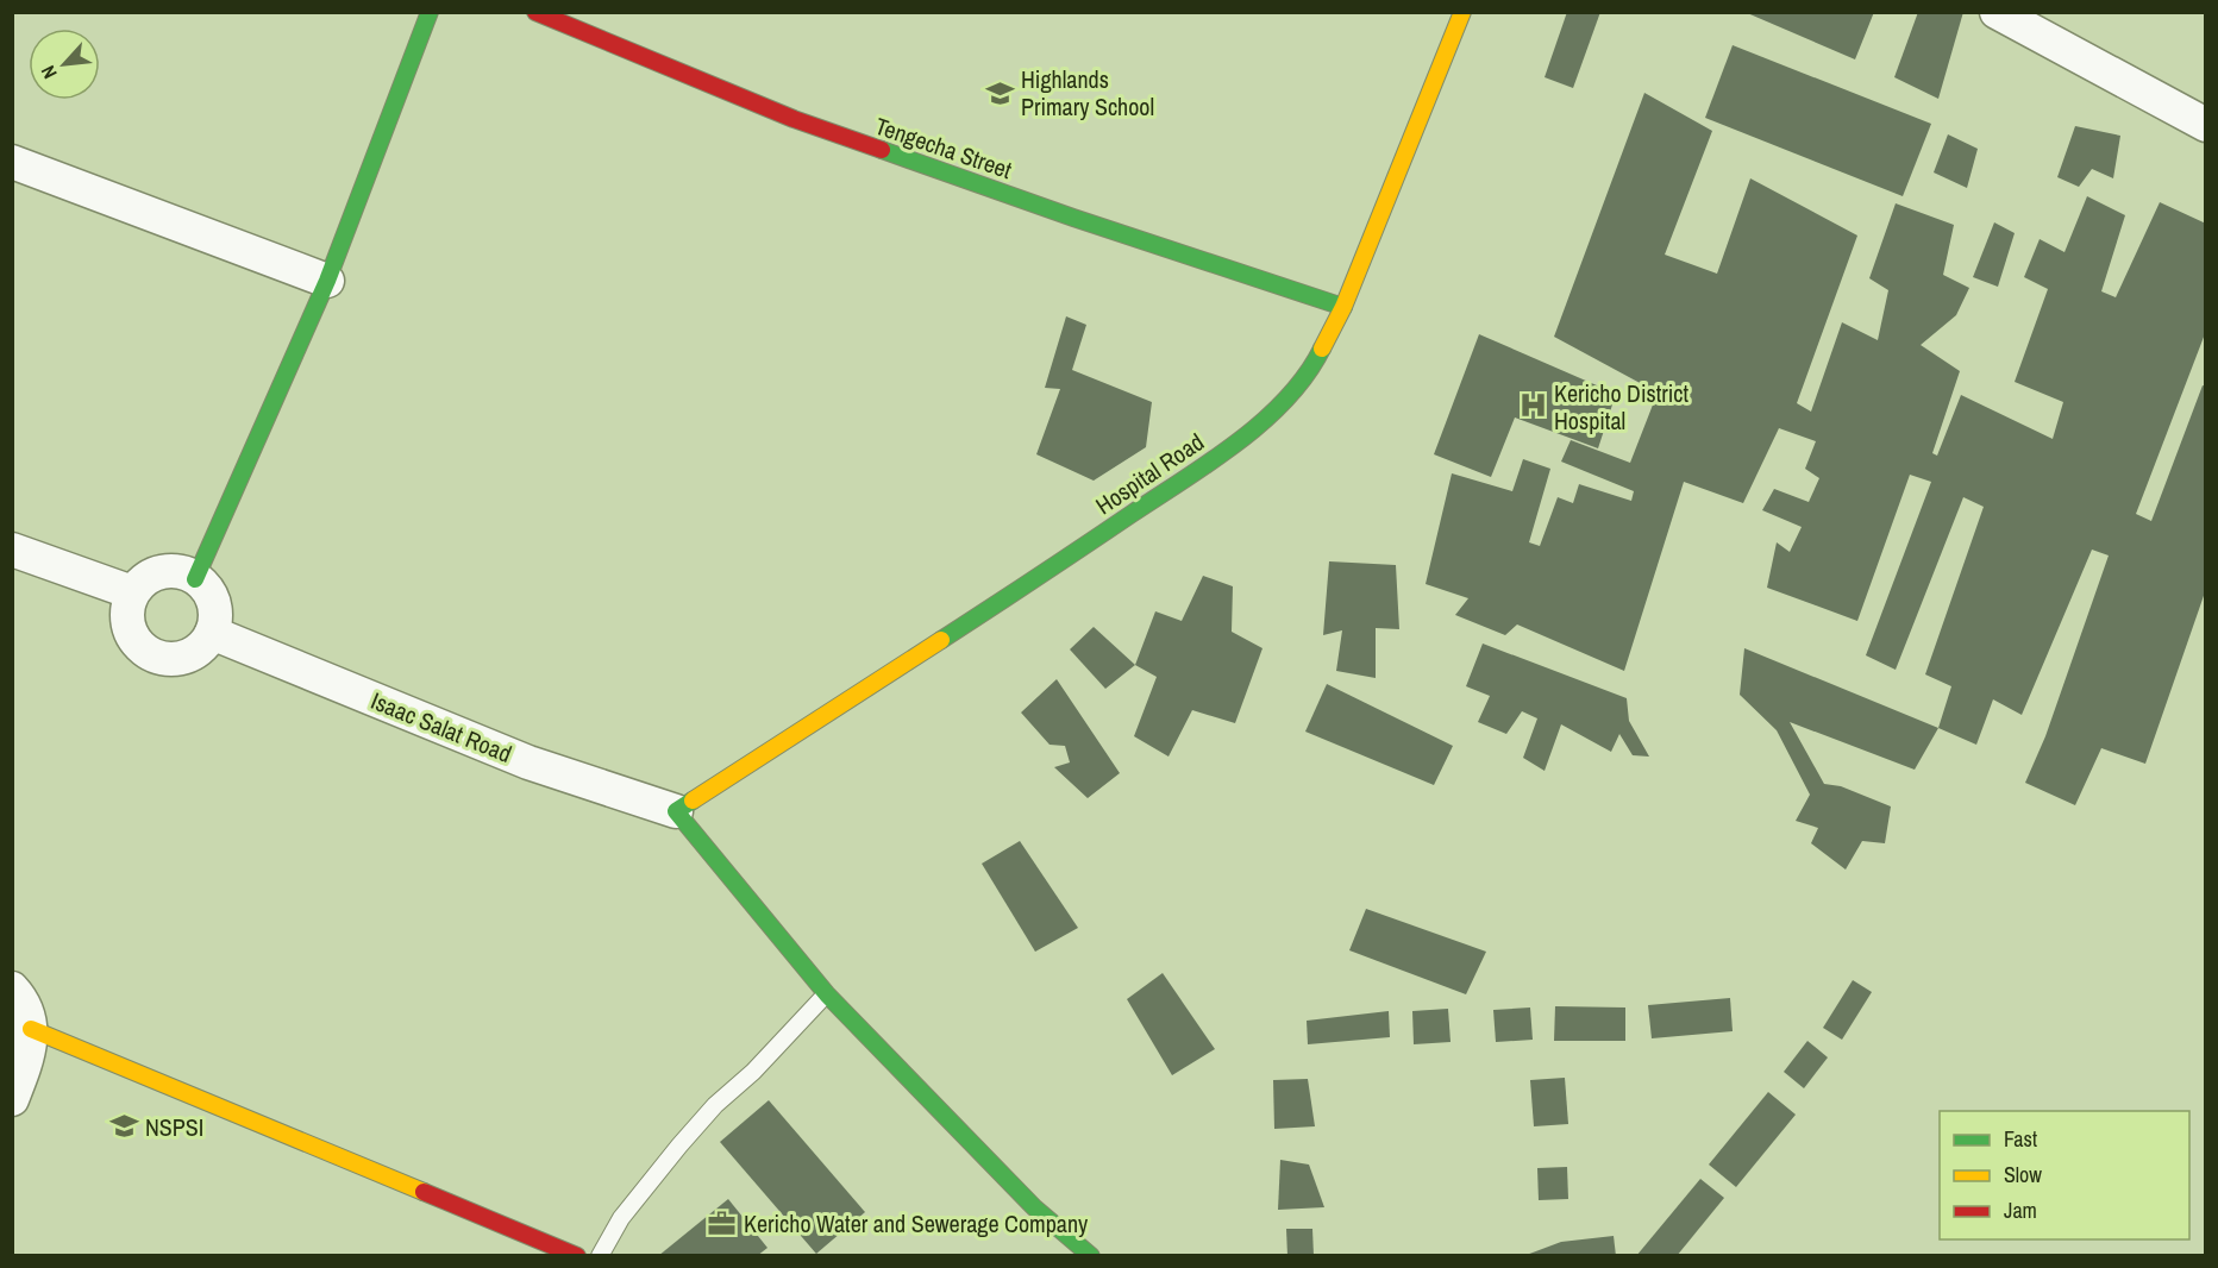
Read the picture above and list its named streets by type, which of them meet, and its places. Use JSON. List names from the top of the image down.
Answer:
{
  "streets": {
    "street": ["Tengecha Street", "Hospital Road", "Isaac Salat Road"]
  },
  "crossings": [
    ["Tengecha Street", "Hospital Road"],
    ["Hospital Road", "Isaac Salat Road"]
  ],
  "places": {
    "school or university": ["Highlands Primary School", "NSPSI"],
    "hospital": ["Kericho District Hospital"],
    "office": ["Kericho Water and Sewerage Company"]
  },
  "legend": ["Fast", "Slow", "Jam"],
  "north": "bottom left"
}
